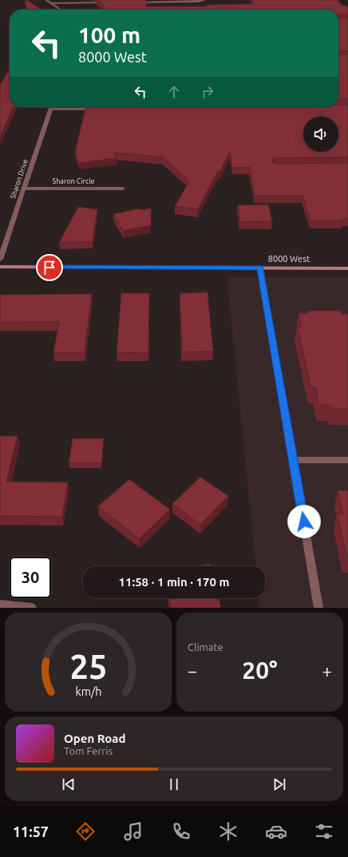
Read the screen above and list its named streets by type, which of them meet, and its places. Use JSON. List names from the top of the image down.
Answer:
{
  "streets": {
    "street": ["Sharon Drive", "Sharon Circle", "8000 West"]
  },
  "crossings": [
    ["Sharon Drive", "Sharon Circle"]
  ],
  "page": {
    "turn": ["100 m", "8000 West"],
    "limit": "30",
    "trip": "11:58 · 1 min · 170 m",
    "tile": "Climate",
    "heat": ["−", "20°", "+"],
    "song": ["Open Road", "Tom Ferris"],
    "tabs": "11:57",
    "gauge": ["25", "km/h"]
  }
}
